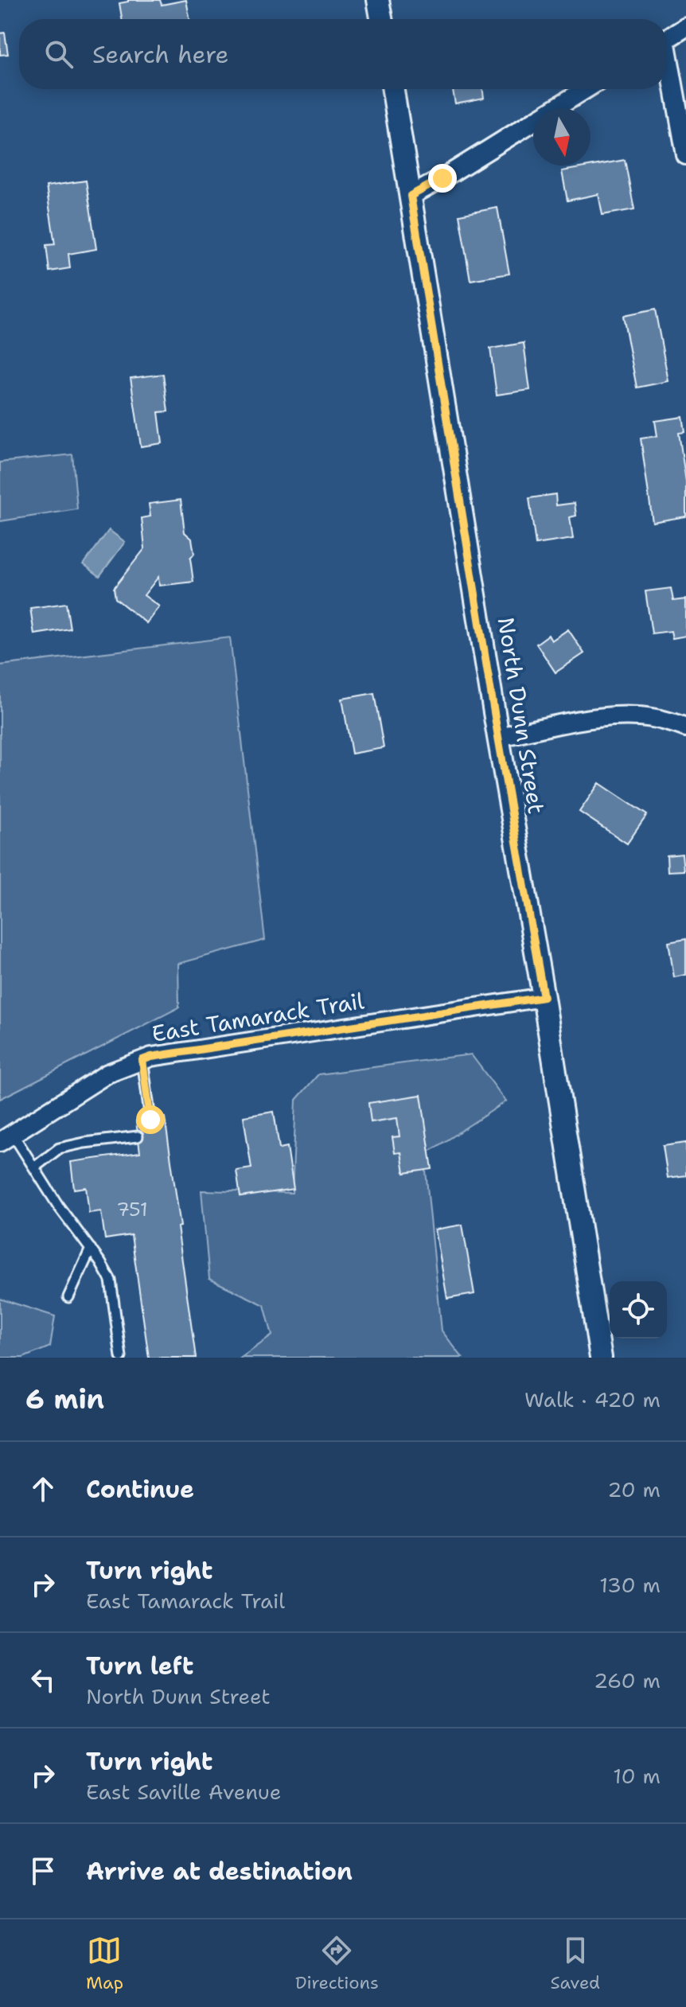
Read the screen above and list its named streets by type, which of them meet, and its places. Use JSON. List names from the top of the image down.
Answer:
{
  "streets": {
    "street": ["North Dunn Street", "East Tamarack Trail"]
  },
  "crossings": [
    ["North Dunn Street", "East Tamarack Trail"]
  ],
  "house_numbers": ["751"],
  "north": "bottom",
  "page": {
    "search": "Search here",
    "heading": ["6 min", "Walk · 420 m"],
    "list": [
      ["Continue", "20 m"],
      ["Turn right", "East Tamarack Trail", "130 m"],
      ["Turn left", "North Dunn Street", "260 m"],
      ["Turn right", "East Saville Avenue", "10 m"],
      "Arrive at destination"
    ],
    "nav": ["Map", "Directions", "Saved"]
  }
}
